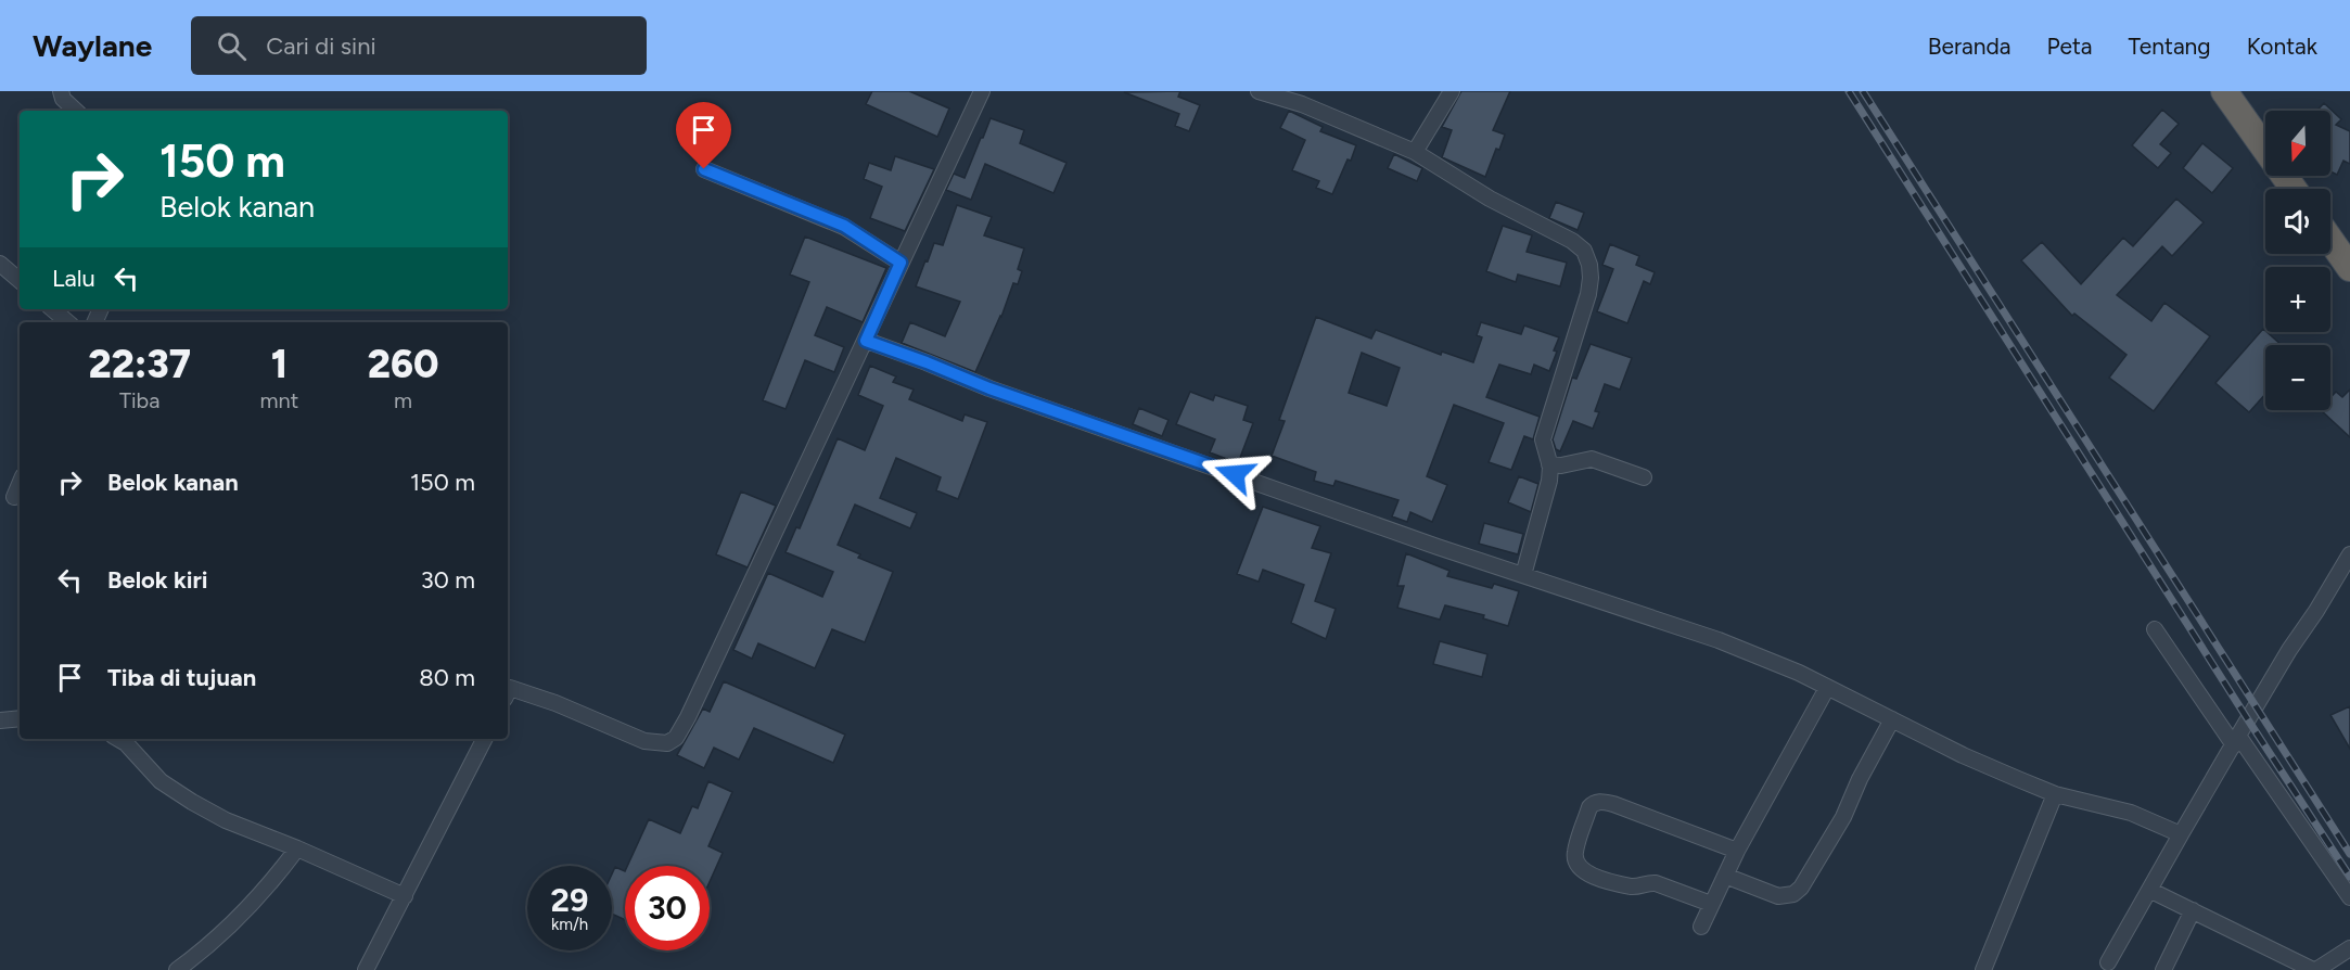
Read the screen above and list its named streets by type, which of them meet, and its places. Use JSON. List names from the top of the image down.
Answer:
{
  "north": "bottom",
  "page": {
    "header": "Waylane",
    "search": "Cari di sini",
    "nav": [
      "Beranda",
      "Peta",
      "Tentang",
      "Kontak"
    ],
    "map_buttons": ["+", "−"],
    "turn": ["150 m", "Belok kanan"],
    "then": "Lalu",
    "eta": [
      "22:37",
      "Tiba",
      "1",
      "mnt",
      "260",
      "m"
    ],
    "list": [
      {
        "name": "Belok kanan",
        "value": "150 m"
      },
      {
        "name": "Belok kiri",
        "value": "30 m"
      },
      {
        "name": "Tiba di tujuan",
        "value": "80 m"
      }
    ],
    "speed": "29 km/h",
    "limit": "30"
  }
}
